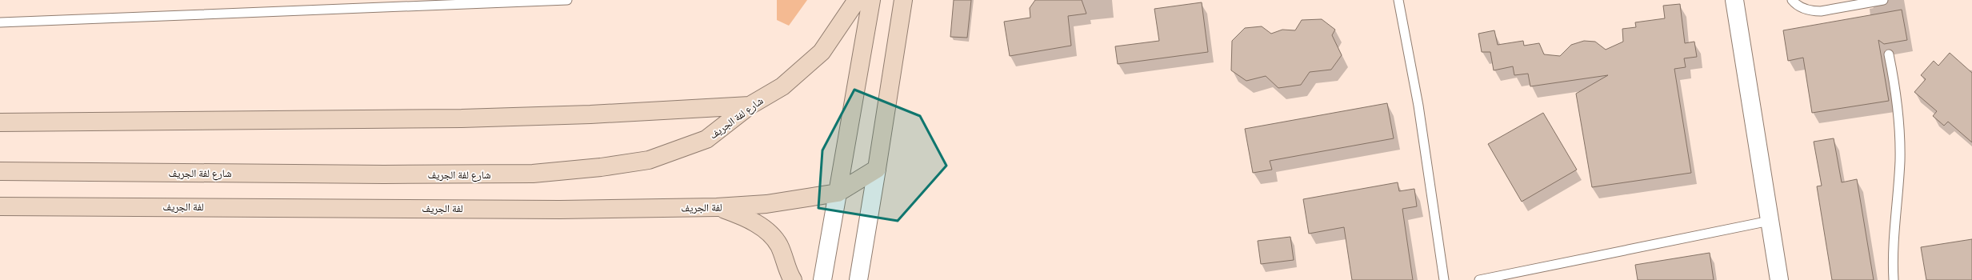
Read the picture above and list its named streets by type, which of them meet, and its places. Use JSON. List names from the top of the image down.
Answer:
{
  "streets": {
    "main road": ["شارع لفة الجريف", "لفة الجريف"]
  }
}
